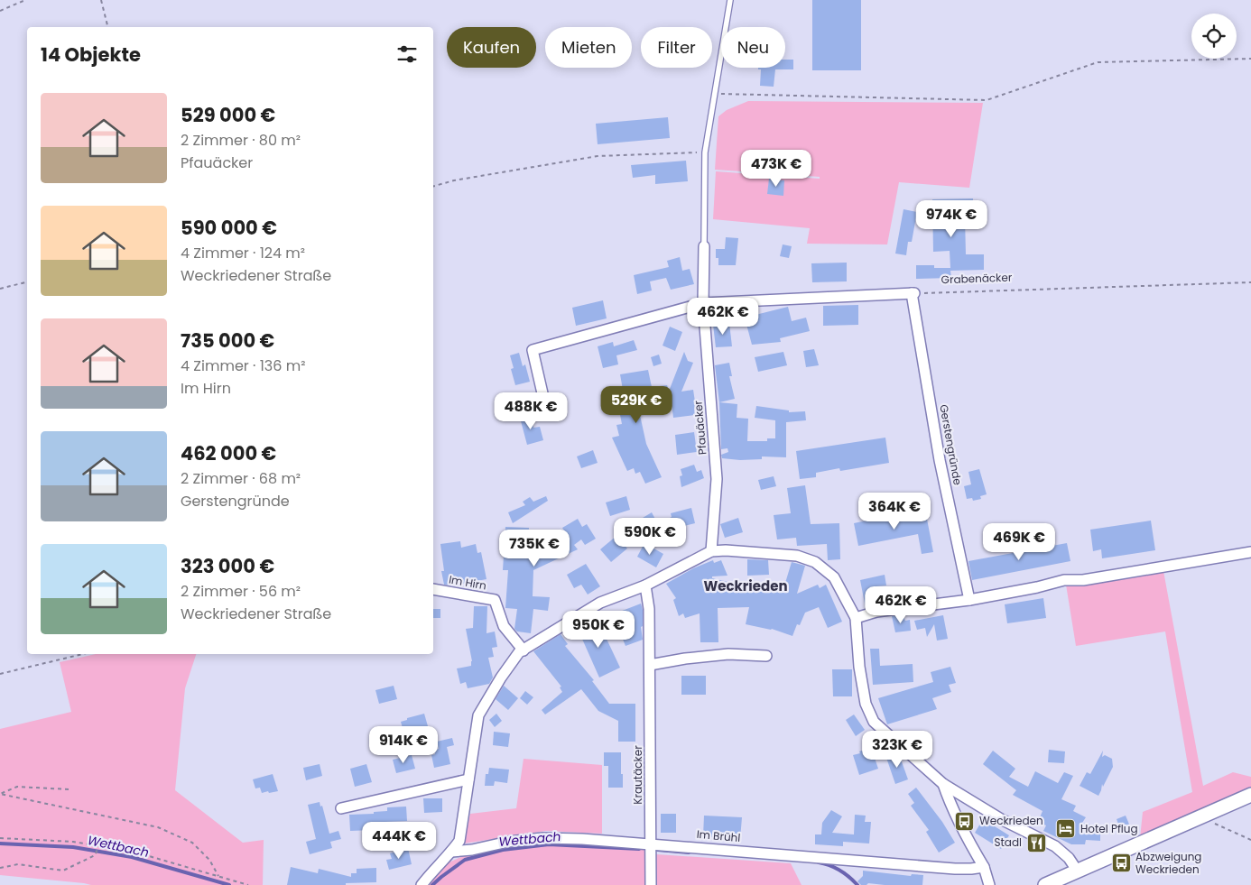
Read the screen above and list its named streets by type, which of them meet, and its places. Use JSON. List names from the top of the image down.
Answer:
{
  "streets": {
    "street": [
      "Pfauäcker",
      "Gerstengründe",
      "Im Hirn",
      "Krautäcker",
      "Im Brühl"
    ],
    "path": ["Grabenäcker"]
  },
  "crossings": [
    ["Grabenäcker", "Gerstengründe"],
    ["Krautäcker", "Im Brühl"]
  ],
  "districts": ["Weckrieden"],
  "water": ["Wettbach"],
  "places": {
    "bus stop": ["Weckrieden", "Abzweigung Weckrieden"],
    "hotel": ["Hotel Pflug"],
    "restaurant": ["Stadl"]
  },
  "page": {
    "chip": [
      "Kaufen",
      "Mieten",
      "Filter",
      "Neu"
    ],
    "heading": "14 Objekte",
    "list": [
      {
        "name": "529 000 €",
        "note": "2 Zimmer · 80 m² · Pfauäcker"
      },
      {
        "name": "590 000 €",
        "note": "4 Zimmer · 124 m² · Weckriedener Straße"
      },
      {
        "name": "735 000 €",
        "note": "4 Zimmer · 136 m² · Im Hirn"
      },
      {
        "name": "462 000 €",
        "note": "2 Zimmer · 68 m² · Gerstengründe"
      },
      {
        "name": "323 000 €",
        "note": "2 Zimmer · 56 m² · Weckriedener Straße"
      }
    ],
    "price": [
      "473K €",
      "974K €",
      "462K €",
      "529K €",
      "488K €",
      "364K €",
      "590K €",
      "469K €",
      "735K €",
      "462K €",
      "950K €",
      "914K €",
      "323K €",
      "444K €"
    ]
  }
}
